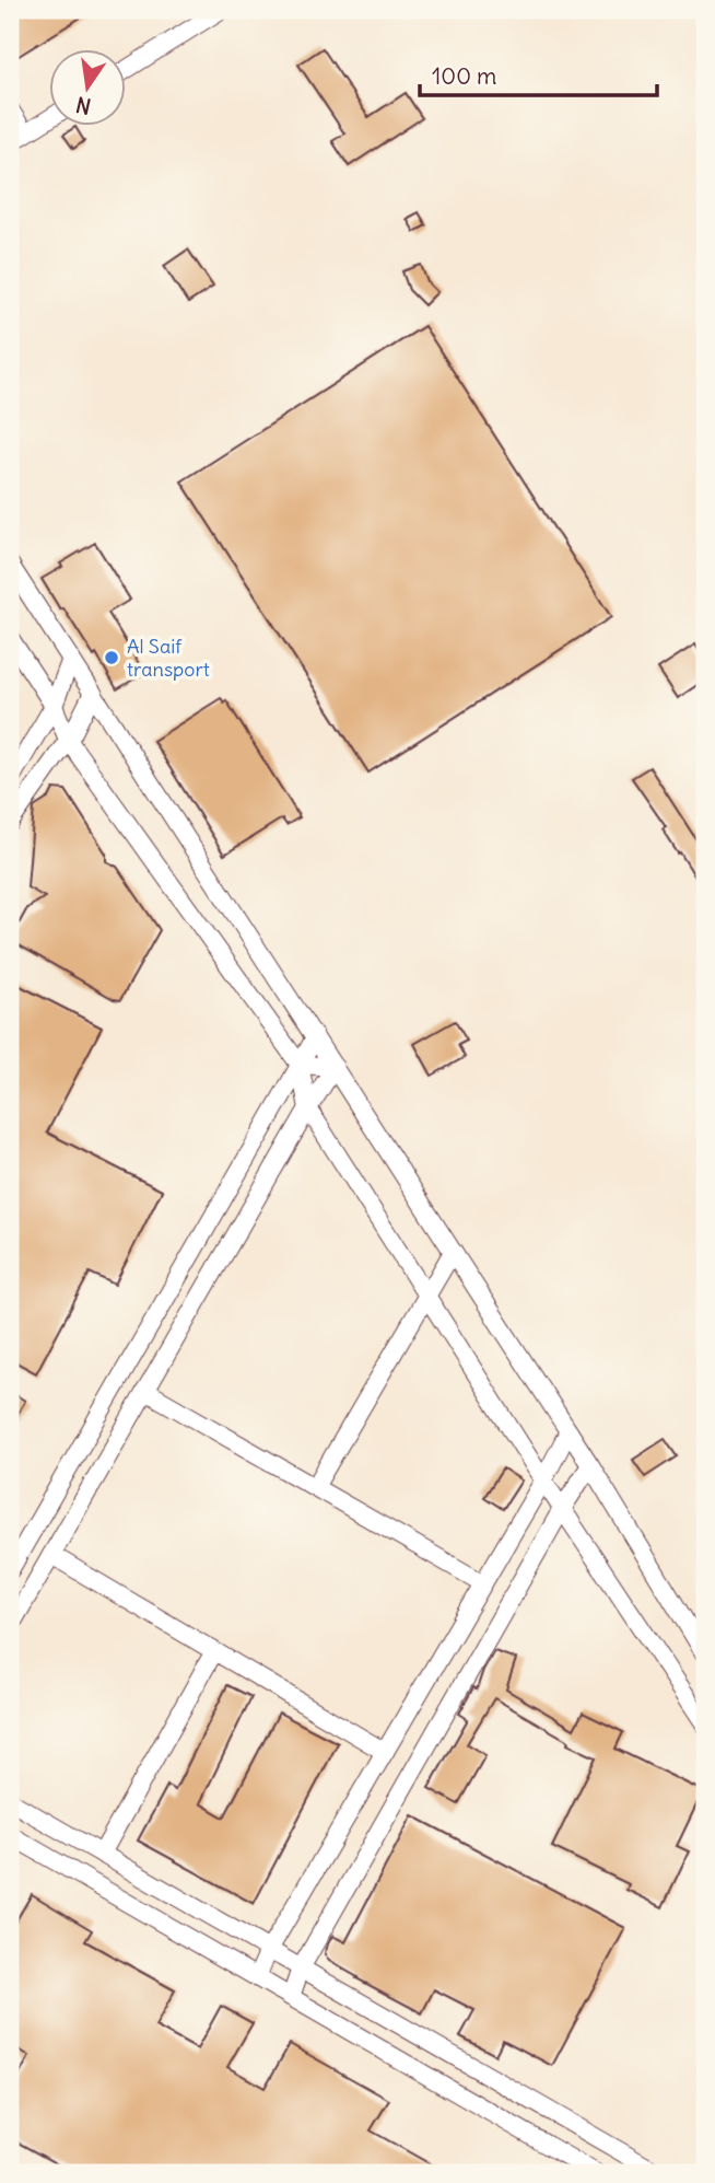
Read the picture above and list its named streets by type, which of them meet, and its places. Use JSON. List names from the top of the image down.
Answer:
{
  "places": ["Al Saif transport"],
  "scale_bar": "100 m",
  "north": "bottom"
}
